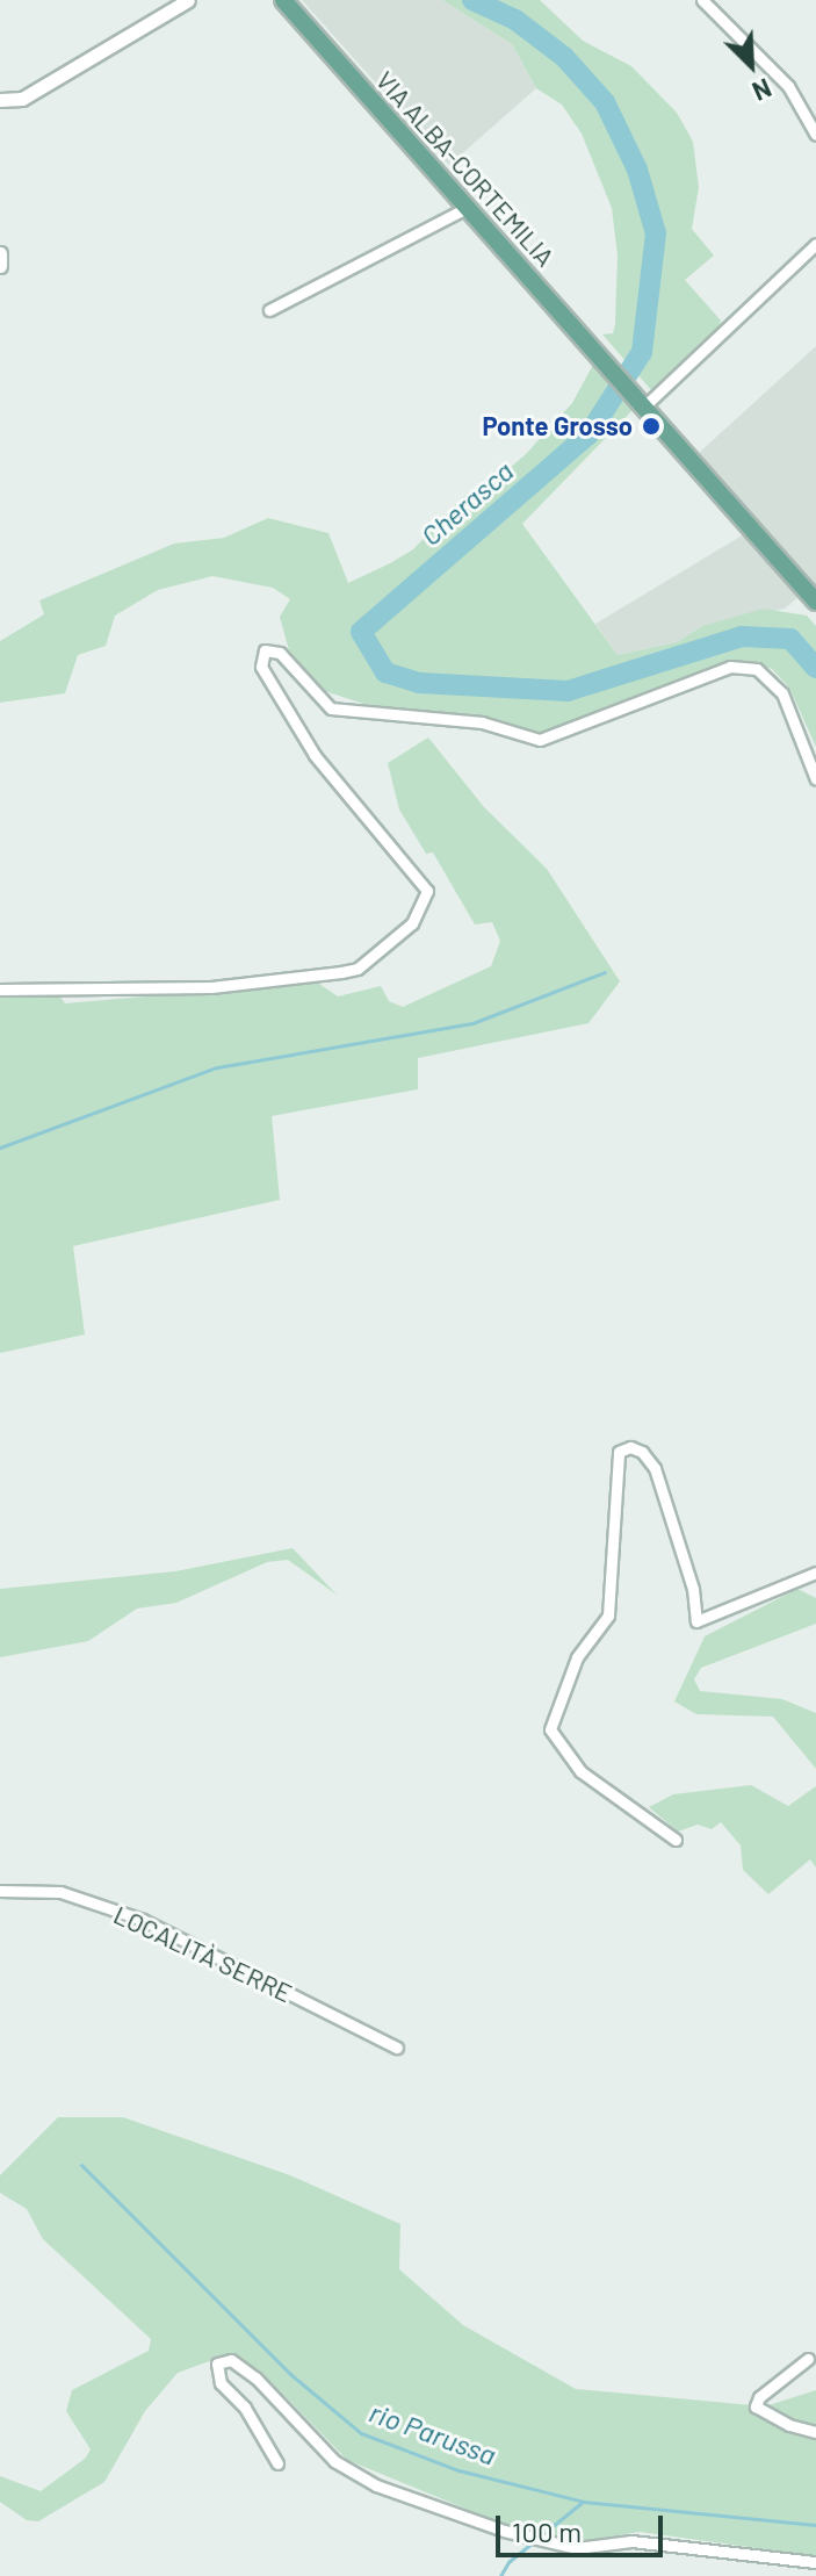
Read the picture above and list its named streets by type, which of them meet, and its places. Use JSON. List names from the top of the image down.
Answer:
{
  "streets": {
    "main road": ["VIA ALBA-CORTEMILIA"],
    "street": ["LOCALITÀ SERRE"]
  },
  "water": ["Cherasca", "rio Parussa"],
  "places": ["Ponte Grosso"],
  "scale_bar": "100 m",
  "north": "bottom right"
}
